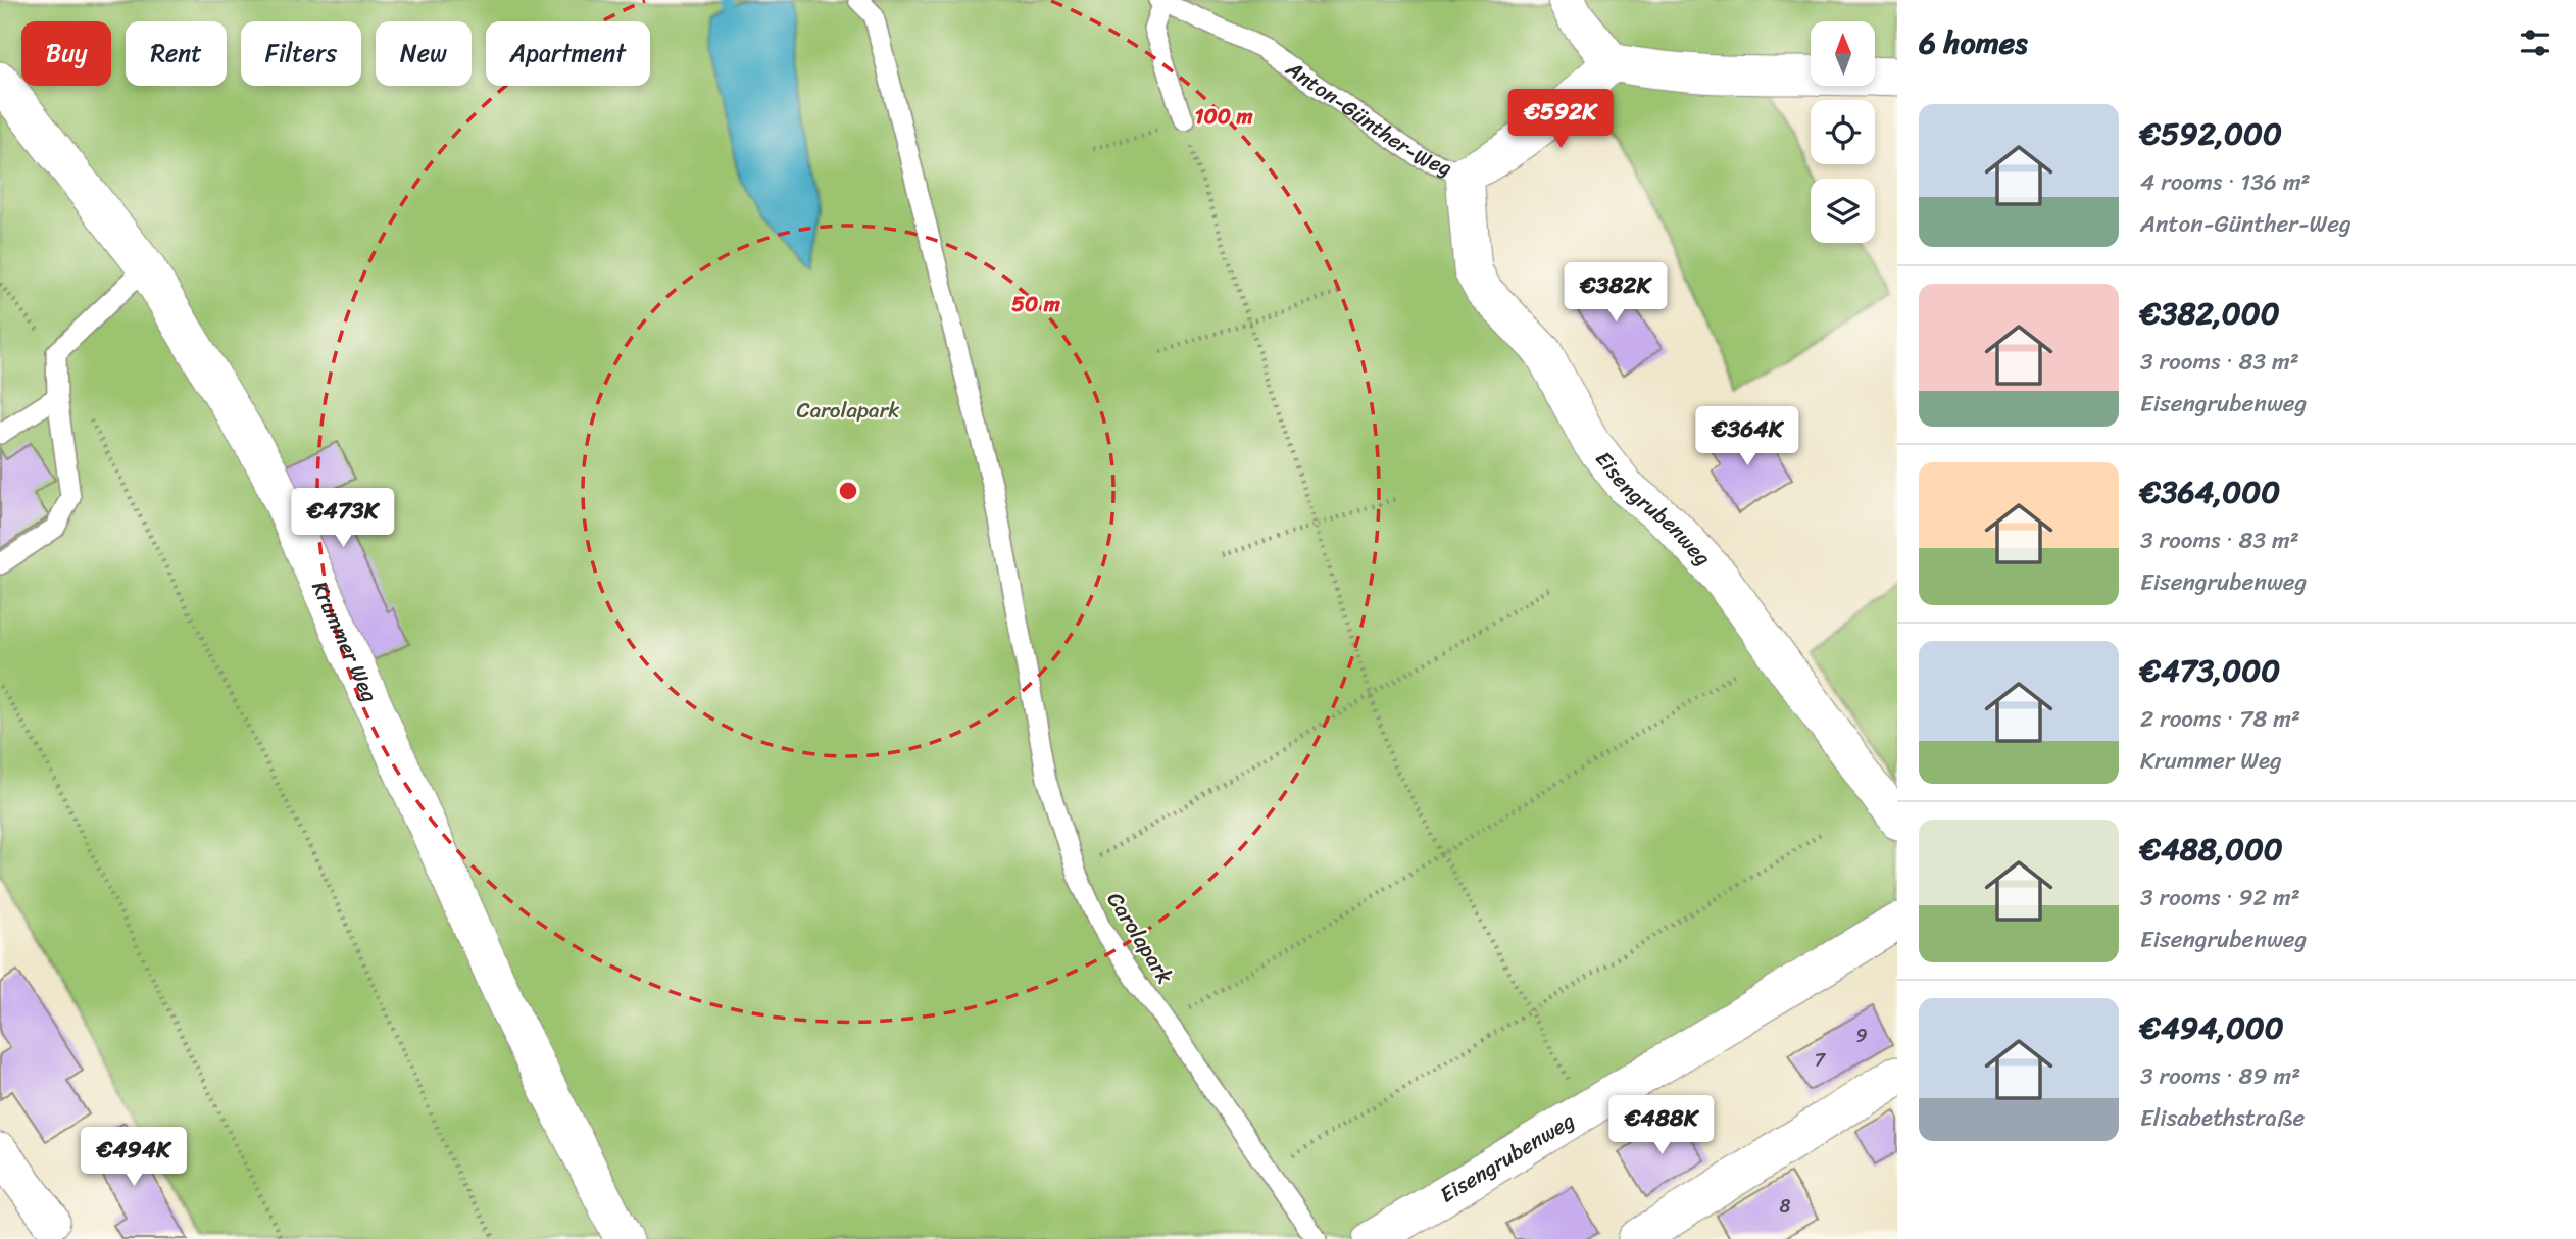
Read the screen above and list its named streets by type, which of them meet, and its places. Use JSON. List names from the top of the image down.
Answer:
{
  "streets": {
    "street": ["Anton-Günther-Weg", "Eisengrubenweg", "Krummer Weg"],
    "lane": ["Carolapark"]
  },
  "crossings": [
    ["Anton-Günther-Weg", "Eisengrubenweg"]
  ],
  "parks": ["Carolapark"],
  "house_numbers": ["9", "7", "8"],
  "north": "top",
  "page": {
    "heading": "6 homes",
    "chip": [
      "Buy",
      "Rent",
      "Filters",
      "New",
      "Apartment"
    ],
    "list": [
      {
        "name": "€592,000",
        "note": "4 rooms · 136 m² · Anton-Günther-Weg"
      },
      {
        "name": "€382,000",
        "note": "3 rooms · 83 m² · Eisengrubenweg"
      },
      {
        "name": "€364,000",
        "note": "3 rooms · 83 m² · Eisengrubenweg"
      },
      {
        "name": "€473,000",
        "note": "2 rooms · 78 m² · Krummer Weg"
      },
      {
        "name": "€488,000",
        "note": "3 rooms · 92 m² · Eisengrubenweg"
      },
      {
        "name": "€494,000",
        "note": "3 rooms · 89 m² · Elisabethstraße"
      }
    ],
    "price": [
      "€592K",
      "€382K",
      "€364K",
      "€473K",
      "€488K",
      "€494K"
    ]
  },
  "rings": ["100 m", "50 m"]
}
